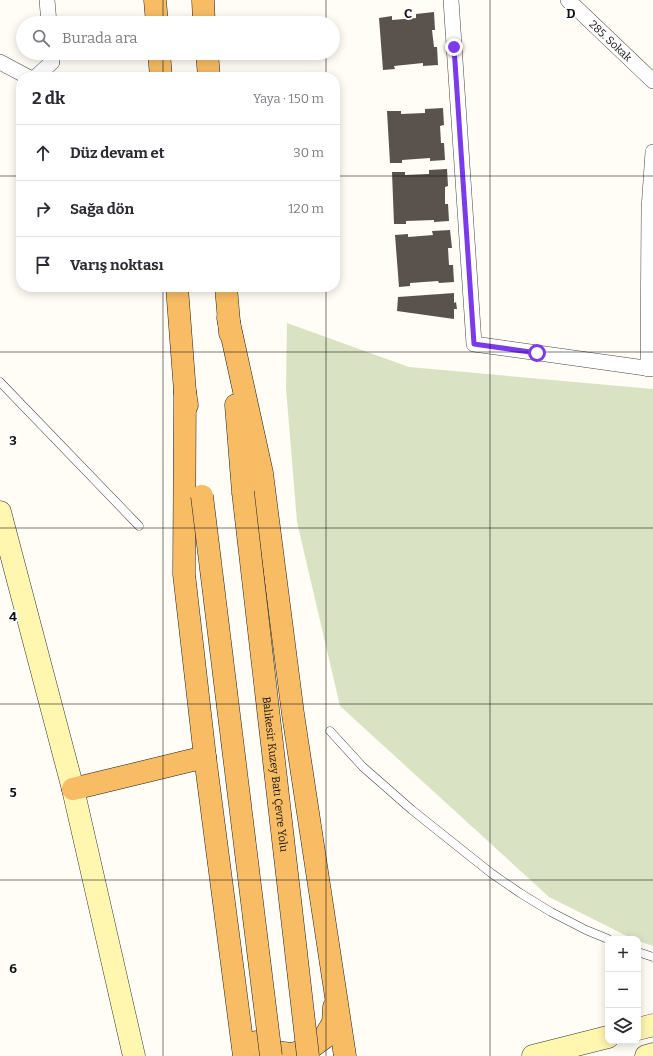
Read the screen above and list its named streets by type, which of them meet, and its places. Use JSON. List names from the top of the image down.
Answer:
{
  "streets": {
    "highway": ["Balıkesir Kuzey Batı Çevre Yolu"],
    "street": ["285. Sokak"]
  },
  "page": {
    "search": "Burada ara",
    "heading": ["2 dk", "Yaya · 150 m"],
    "list": [
      ["Düz devam et", "30 m"],
      ["Sağa dön", "120 m"],
      "Varış noktası"
    ],
    "map_buttons": ["+", "−"]
  },
  "grid": {
    "columns": ["C", "D"],
    "rows": [
      "3",
      "4",
      "5",
      "6"
    ]
  }
}
